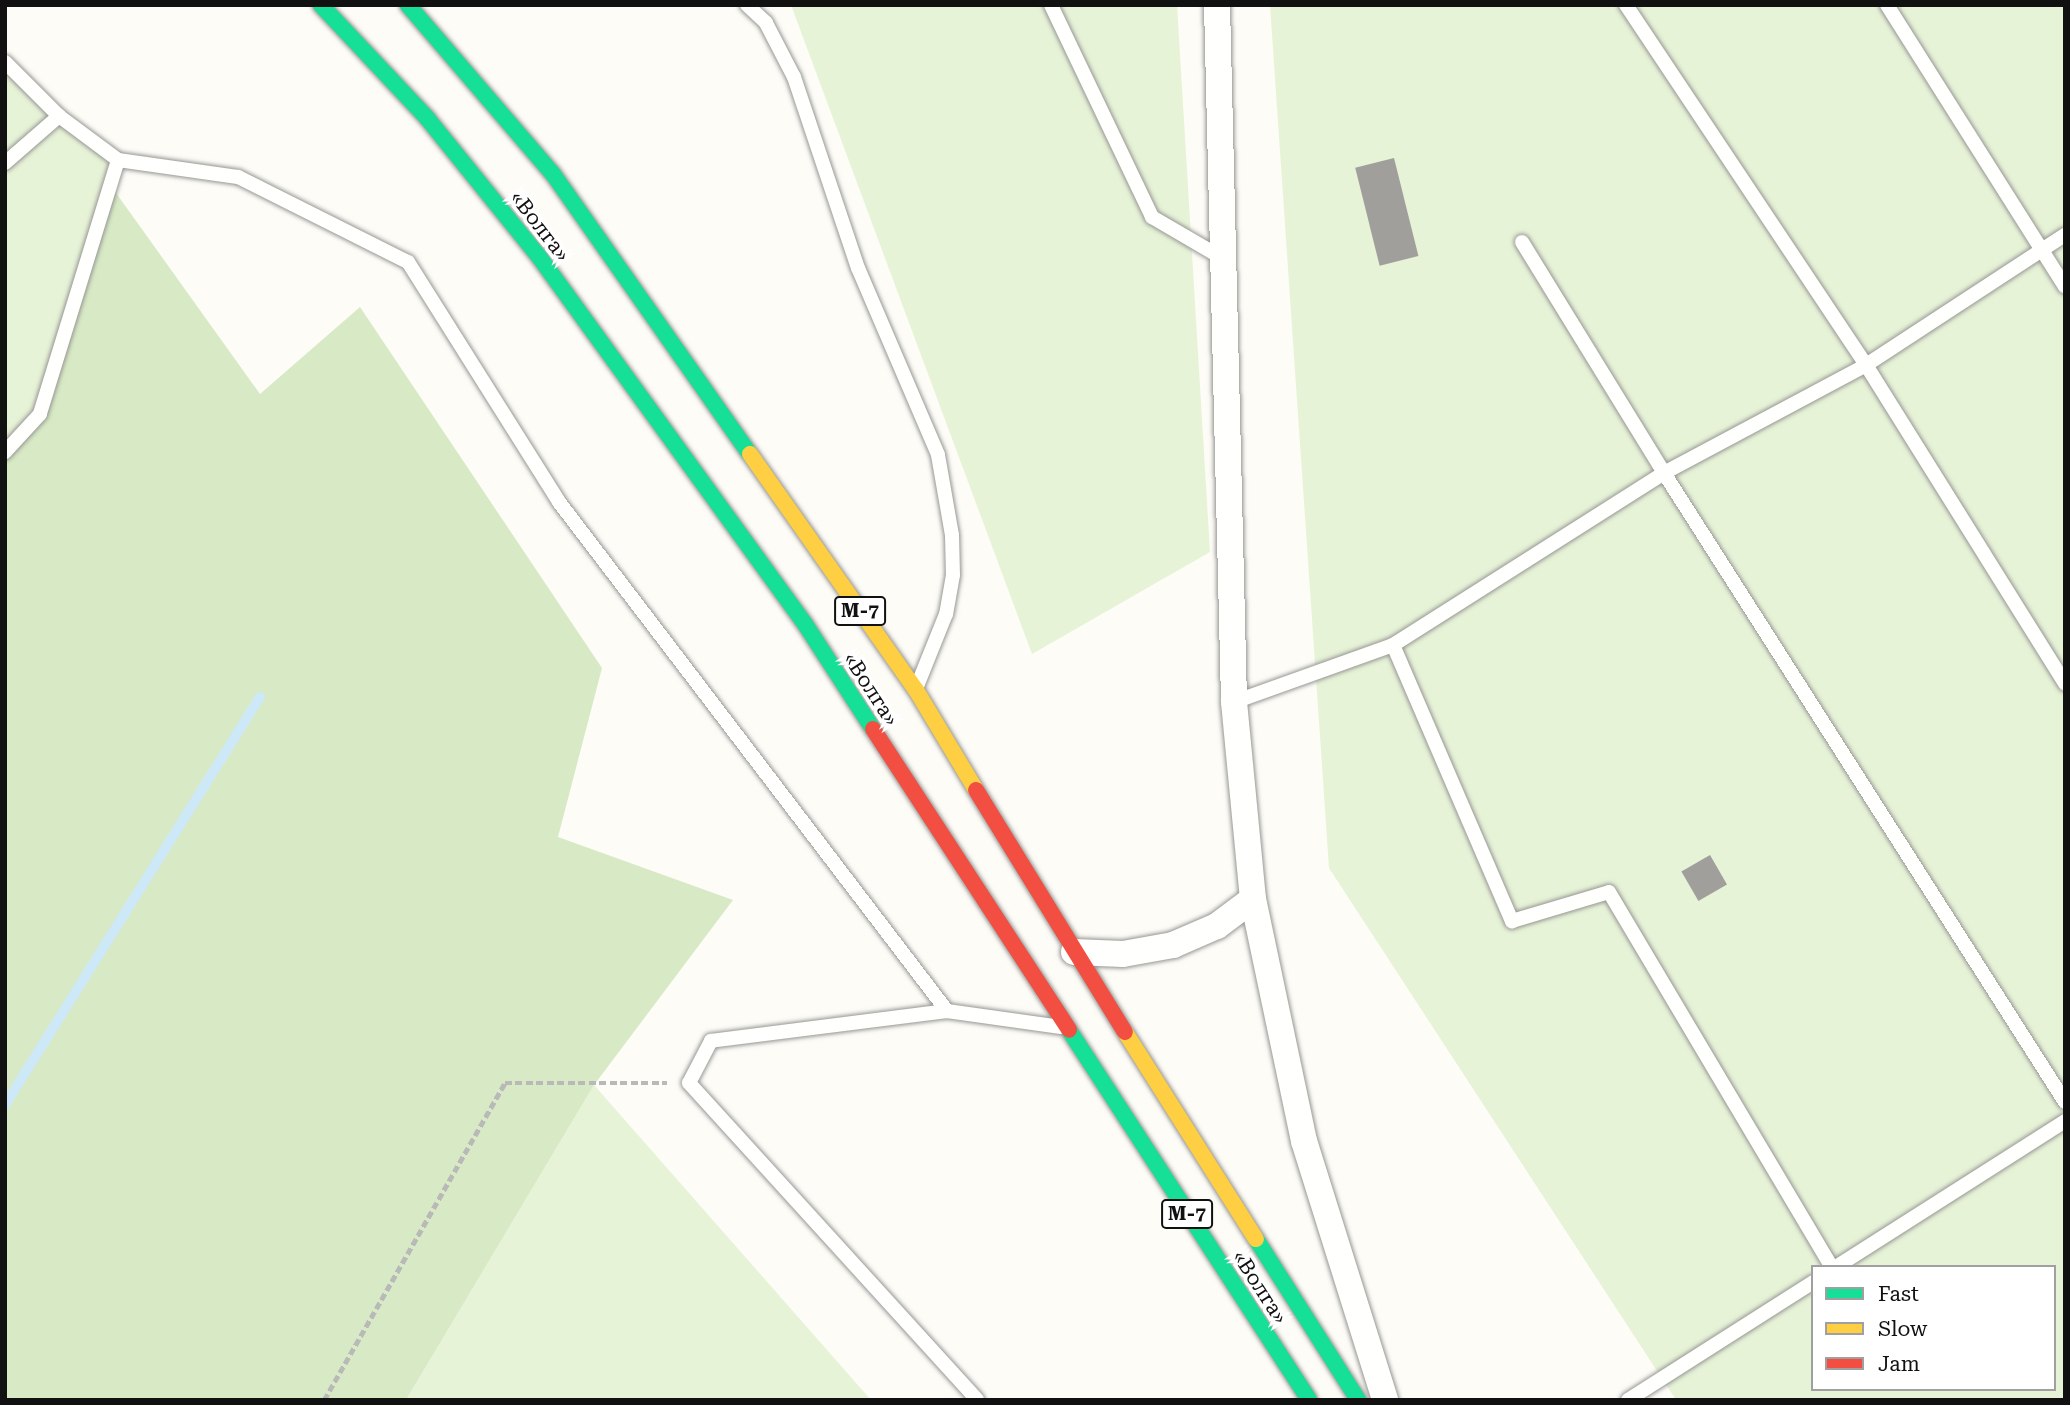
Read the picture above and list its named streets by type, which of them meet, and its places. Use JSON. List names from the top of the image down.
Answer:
{
  "streets": {
    "highway": ["«Волга»", "М-7"]
  },
  "legend": ["Fast", "Slow", "Jam"]
}
